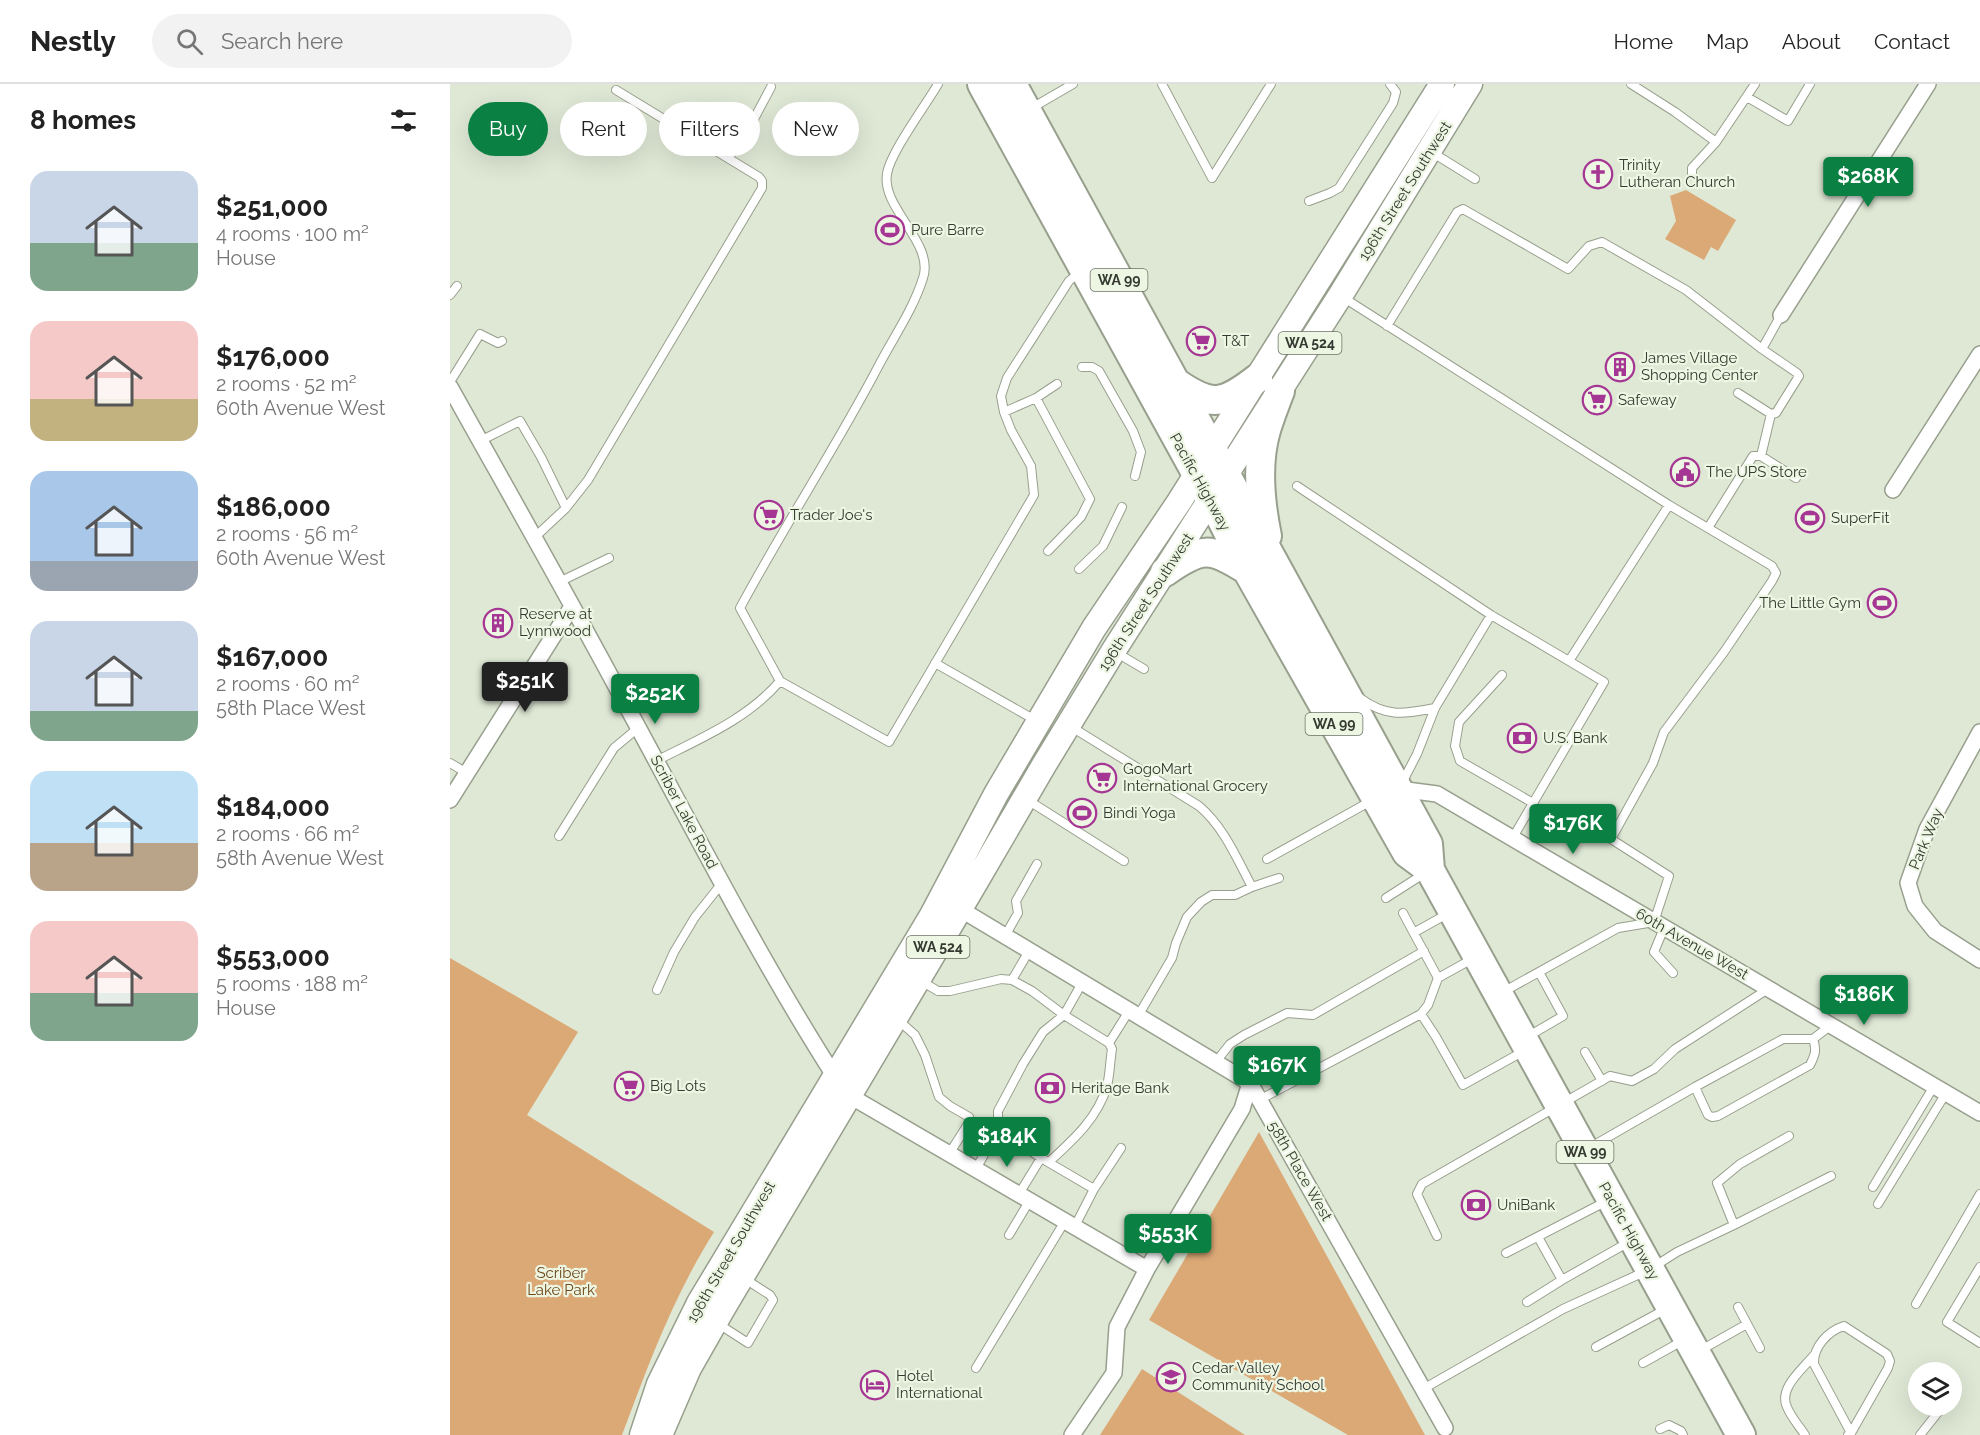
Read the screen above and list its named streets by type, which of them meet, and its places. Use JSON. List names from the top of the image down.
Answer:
{
  "streets": {
    "highway": ["WA 99", "Pacific Highway"],
    "main road": ["196th Street Southwest", "WA 524"],
    "street": [
      "Scriber Lake Road",
      "Park Way",
      "60th Avenue West",
      "58th Place West"
    ]
  },
  "crossings": [
    ["196th Street Southwest", "Pacific Highway"],
    ["196th Street Southwest", "Scriber Lake Road"],
    ["Pacific Highway", "60th Avenue West"]
  ],
  "parks": ["Scriber Lake Park"],
  "places": {
    "church": ["Trinity Lutheran Church"],
    "sports": [
      "Pure Barre",
      "SuperFit",
      "The Little Gym",
      "Bindi Yoga"
    ],
    "supermarket": [
      "T&T",
      "Safeway",
      "Trader Joe's",
      "GogoMart International Grocery",
      "Big Lots"
    ],
    "building": ["James Village Shopping Center", "Reserve at Lynnwood"],
    "public building": ["The UPS Store"],
    "bank": ["U.S. Bank", "Heritage Bank", "UniBank"],
    "school or university": ["Cedar Valley Community School"],
    "hotel": ["Hotel International"]
  },
  "page": {
    "header": "Nestly",
    "search": "Search here",
    "nav": [
      "Home",
      "Map",
      "About",
      "Contact"
    ],
    "heading": "8 homes",
    "chip": [
      "Buy",
      "Rent",
      "Filters",
      "New"
    ],
    "list": [
      {
        "name": "$251,000",
        "note": "4 rooms · 100 m² · House"
      },
      {
        "name": "$176,000",
        "note": "2 rooms · 52 m² · 60th Avenue West"
      },
      {
        "name": "$186,000",
        "note": "2 rooms · 56 m² · 60th Avenue West"
      },
      {
        "name": "$167,000",
        "note": "2 rooms · 60 m² · 58th Place West"
      },
      {
        "name": "$184,000",
        "note": "2 rooms · 66 m² · 58th Avenue West"
      },
      {
        "name": "$553,000",
        "note": "5 rooms · 188 m² · House"
      }
    ],
    "price": [
      "$268K",
      "$251K",
      "$252K",
      "$176K",
      "$186K",
      "$167K",
      "$184K",
      "$553K"
    ]
  }
}
